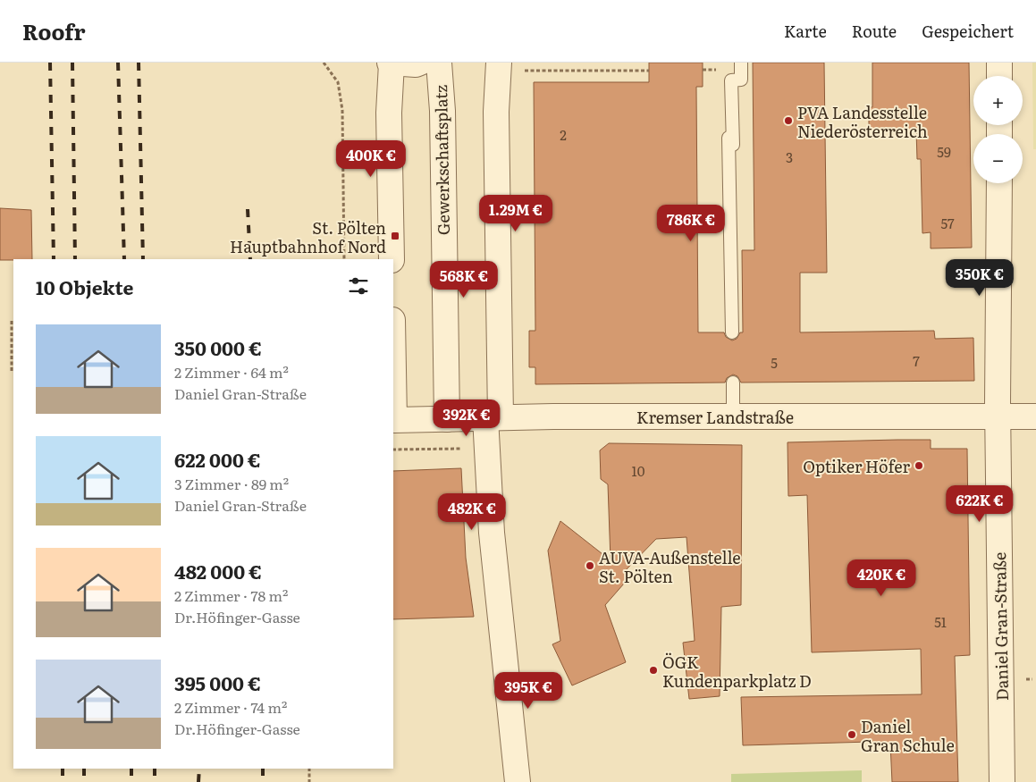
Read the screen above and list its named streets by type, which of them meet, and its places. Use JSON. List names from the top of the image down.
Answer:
{
  "streets": {
    "street": ["Gewerkschaftsplatz", "Kremser Landstraße", "Daniel Gran-Straße"]
  },
  "crossings": [
    ["Gewerkschaftsplatz", "Kremser Landstraße"],
    ["Kremser Landstraße", "Daniel Gran-Straße"]
  ],
  "places": {
    "other": [
      "PVA Landesstelle Niederösterreich",
      "Optiker Höfer",
      "AUVA-Außenstelle St. Pölten",
      "ÖGK Kundenparkplatz D",
      "Daniel Gran Schule"
    ],
    "transit": ["St. Pölten Hauptbahnhof Nord"]
  },
  "house_numbers": [
    "2",
    "59",
    "3",
    "57",
    "7",
    "5",
    "10",
    "51"
  ],
  "page": {
    "header": "Roofr",
    "nav": ["Karte", "Route", "Gespeichert"],
    "map_buttons": ["+", "−"],
    "price": [
      "400K €",
      "1.29M €",
      "786K €",
      "350K €",
      "568K €",
      "392K €",
      "622K €",
      "482K €",
      "420K €",
      "395K €"
    ],
    "heading": "10 Objekte",
    "list": [
      {
        "name": "350 000 €",
        "note": "2 Zimmer · 64 m² · Daniel Gran-Straße"
      },
      {
        "name": "622 000 €",
        "note": "3 Zimmer · 89 m² · Daniel Gran-Straße"
      },
      {
        "name": "482 000 €",
        "note": "2 Zimmer · 78 m² · Dr.Höfinger-Gasse"
      },
      {
        "name": "395 000 €",
        "note": "2 Zimmer · 74 m² · Dr.Höfinger-Gasse"
      }
    ]
  }
}
